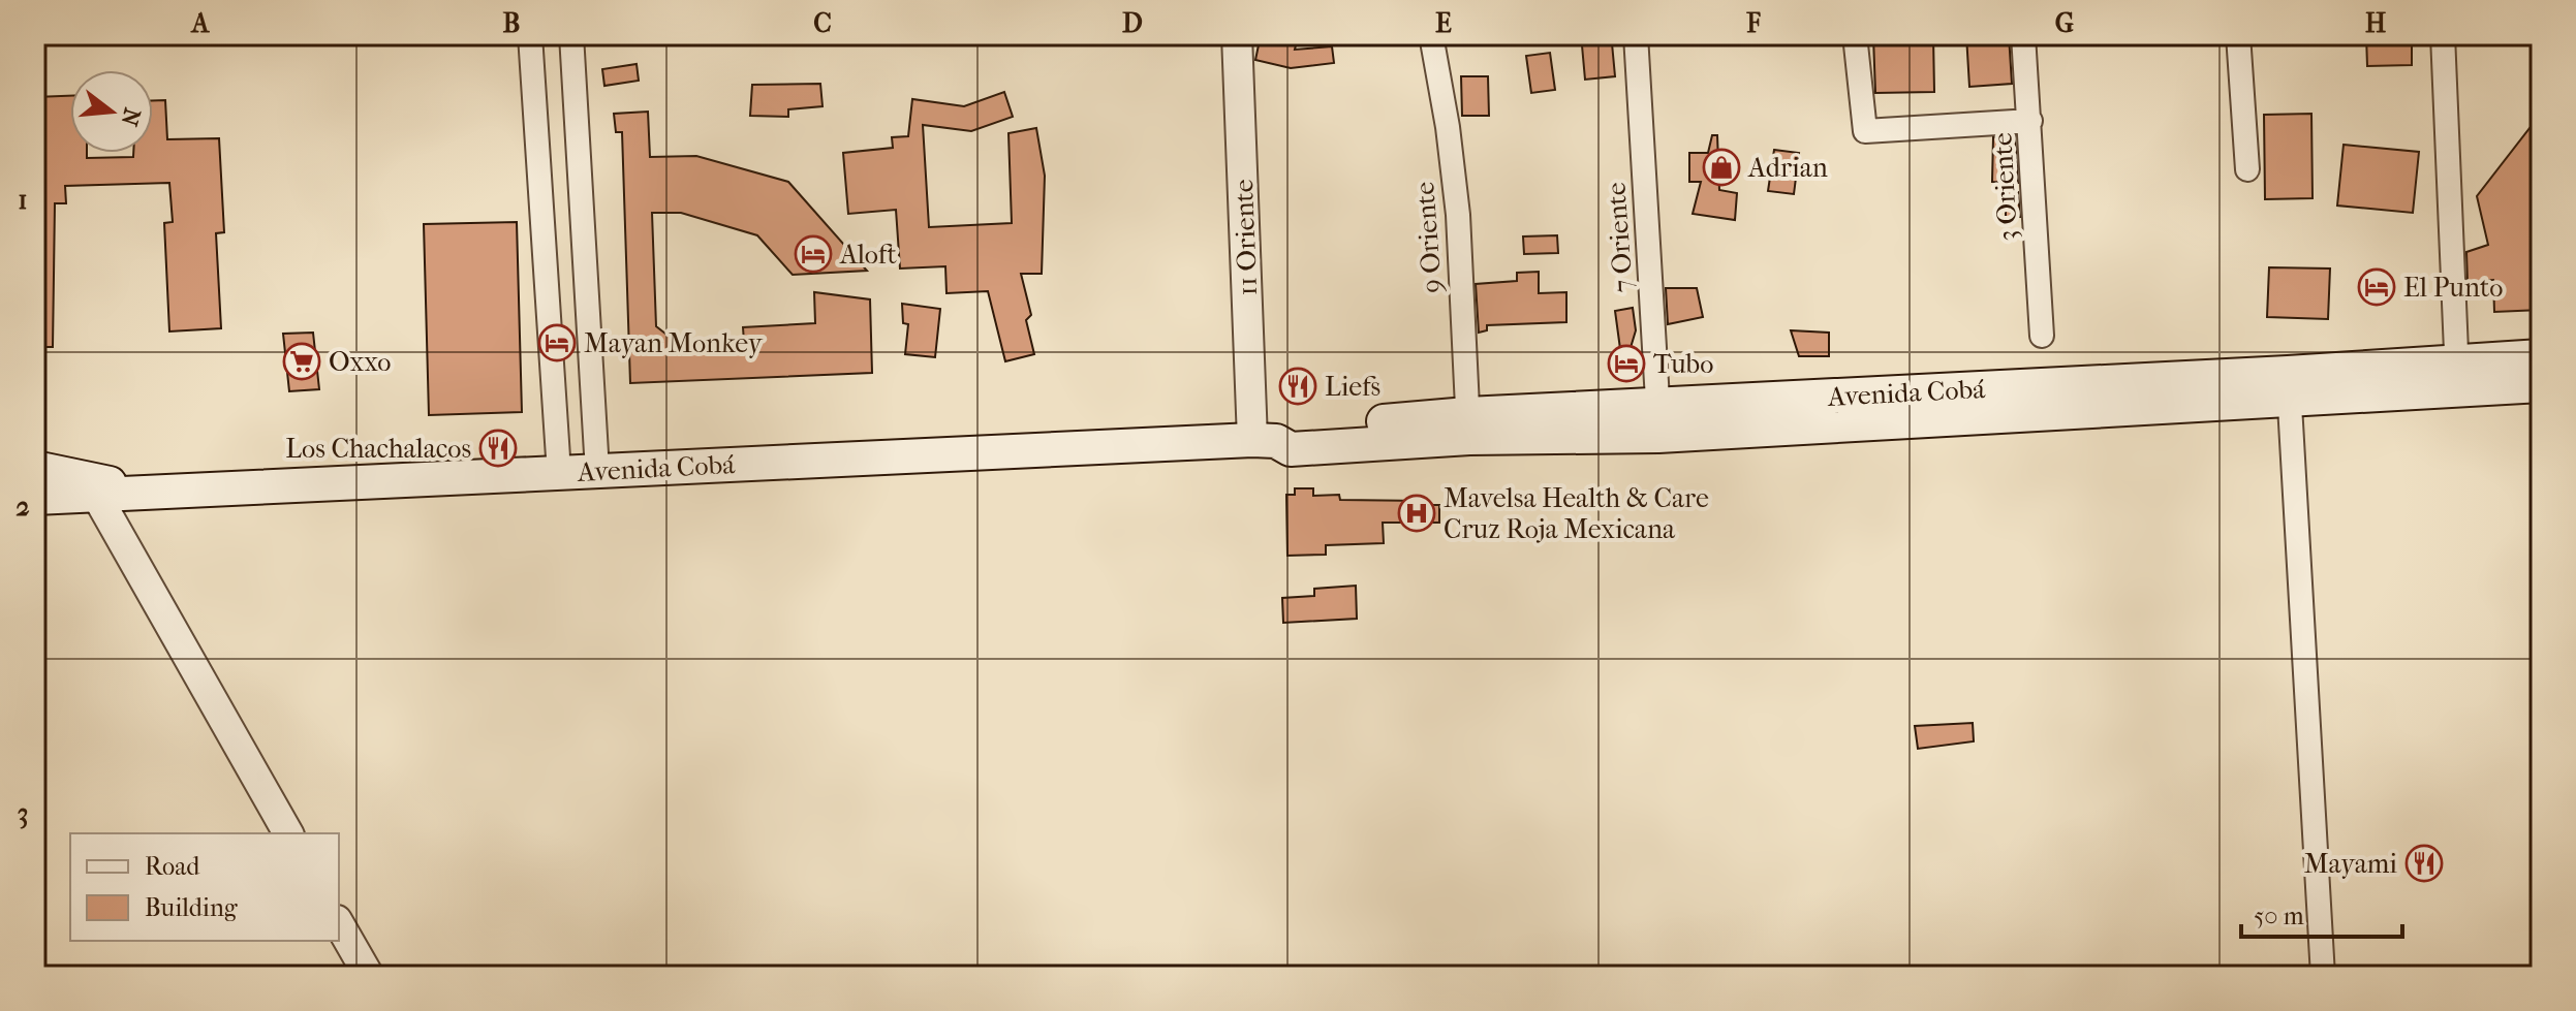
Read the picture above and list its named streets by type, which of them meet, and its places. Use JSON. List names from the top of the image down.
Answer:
{
  "streets": {
    "main road": ["Avenida Cobá"],
    "street": [
      "3 Oriente",
      "11 Oriente",
      "9 Oriente",
      "7 Oriente"
    ]
  },
  "crossings": [
    ["11 Oriente", "Avenida Cobá"],
    ["9 Oriente", "Avenida Cobá"],
    ["7 Oriente", "Avenida Cobá"]
  ],
  "places": {
    "shop": ["Adrian"],
    "hotel": [
      "Aloft",
      "El Punto",
      "Mayan Monkey",
      "Tubo"
    ],
    "supermarket": ["Oxxo"],
    "restaurant": ["Liefs", "Los Chachalacos", "Mayami"],
    "hospital": ["Mavelsa Health & Care Cruz Roja Mexicana"]
  },
  "legend": ["Road", "Building"],
  "scale_bar": "50 m",
  "north": "right",
  "grid": {
    "columns": [
      "A",
      "B",
      "C",
      "D",
      "E",
      "F",
      "G",
      "H"
    ],
    "rows": ["1", "2", "3"]
  }
}
